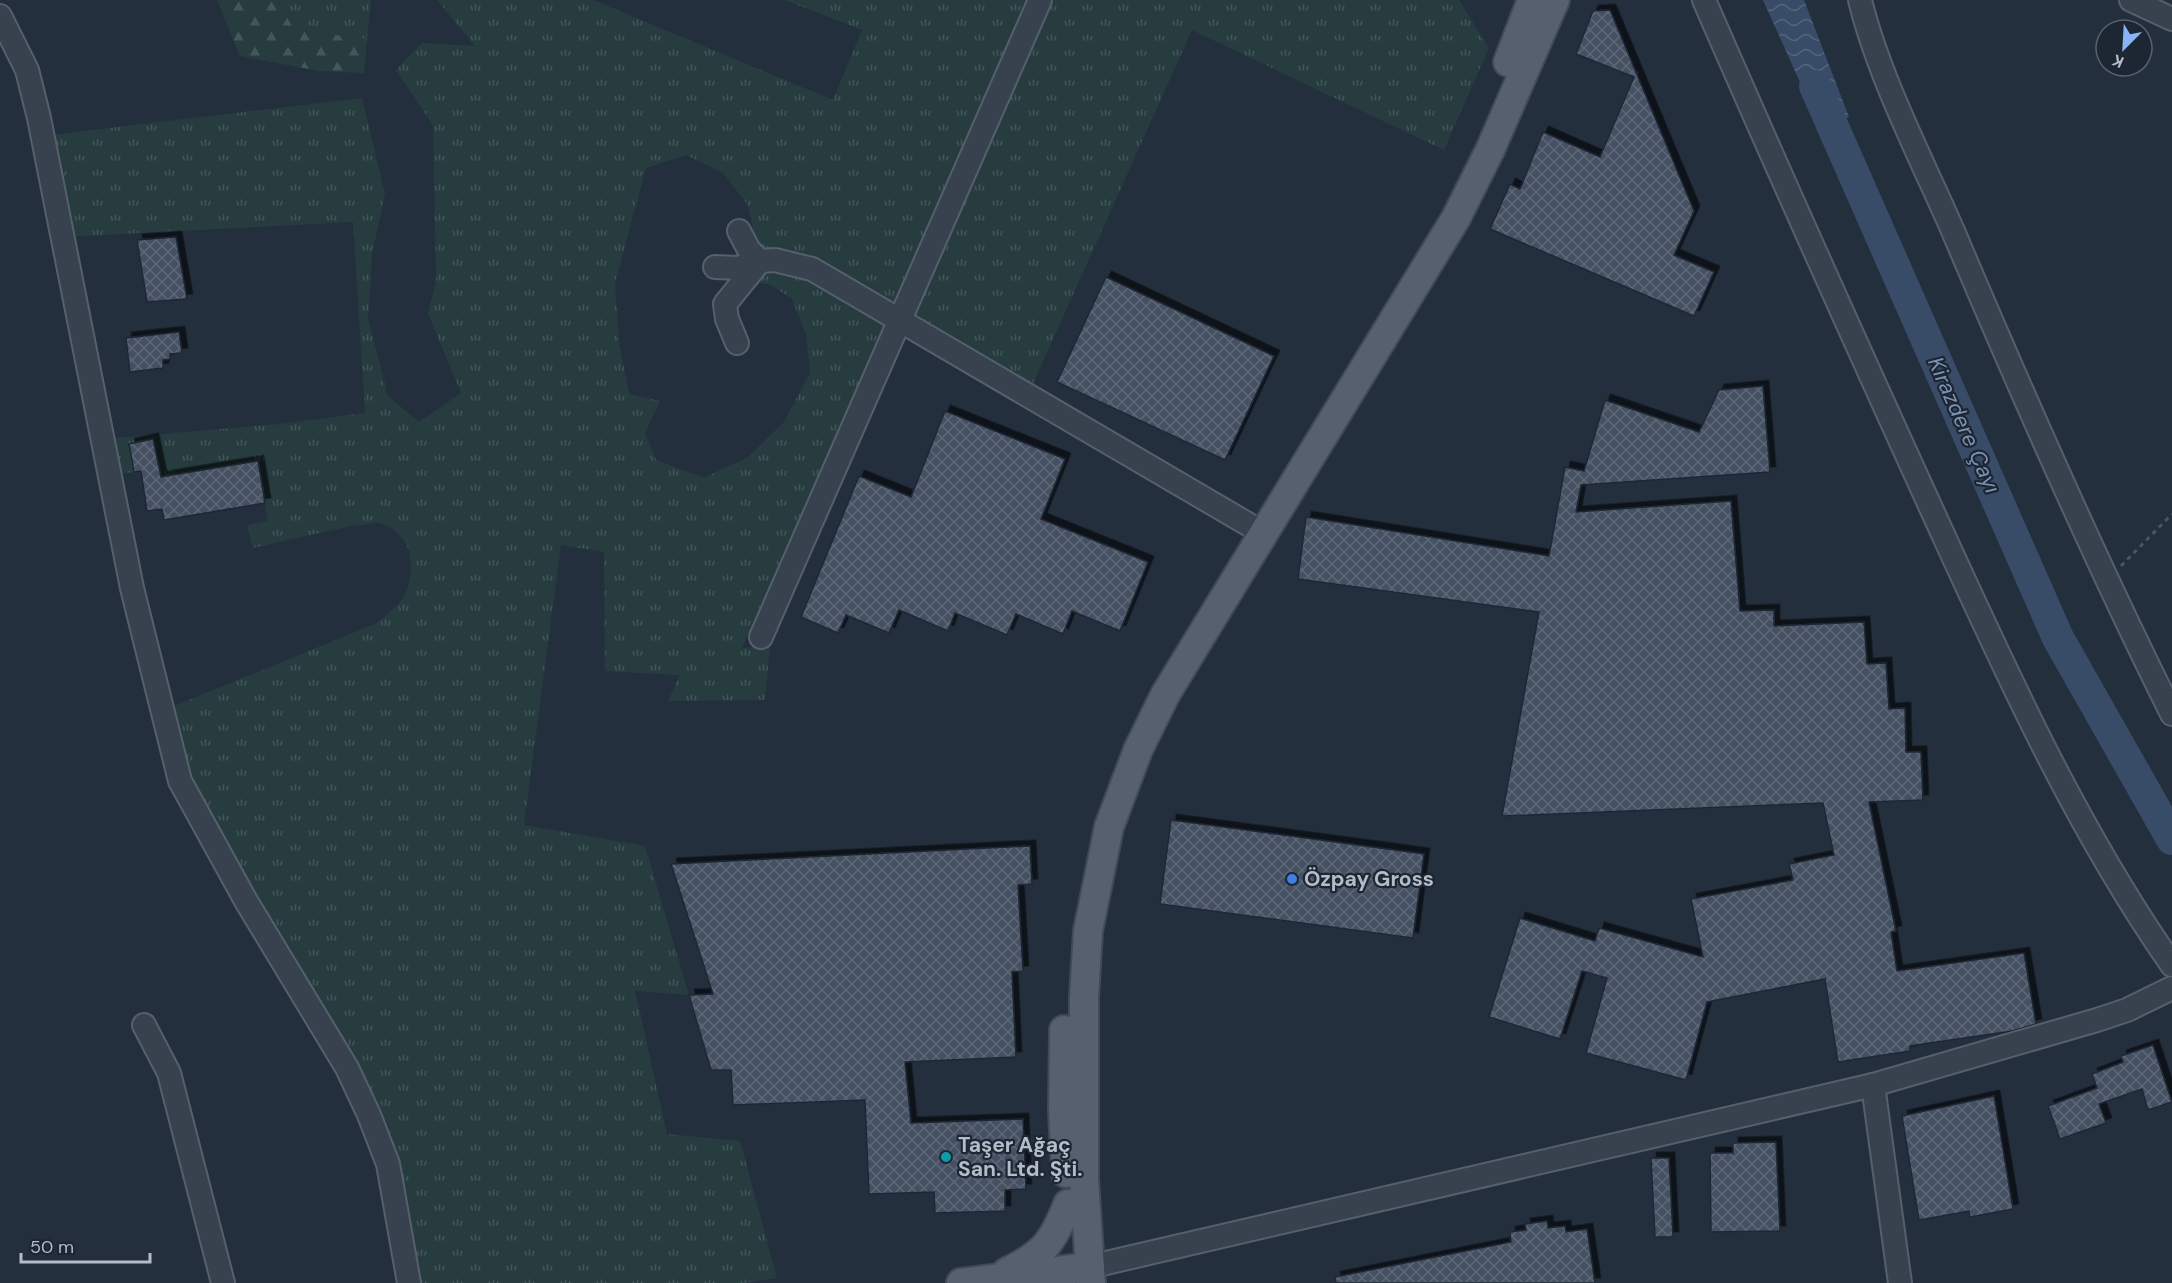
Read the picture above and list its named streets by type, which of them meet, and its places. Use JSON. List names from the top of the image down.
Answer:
{
  "water": ["Kirazdere Çayı"],
  "places": ["Özpay Gross", "Taşer Ağaç San. Ltd. Şti."],
  "scale_bar": "50 m",
  "north": "bottom left"
}
